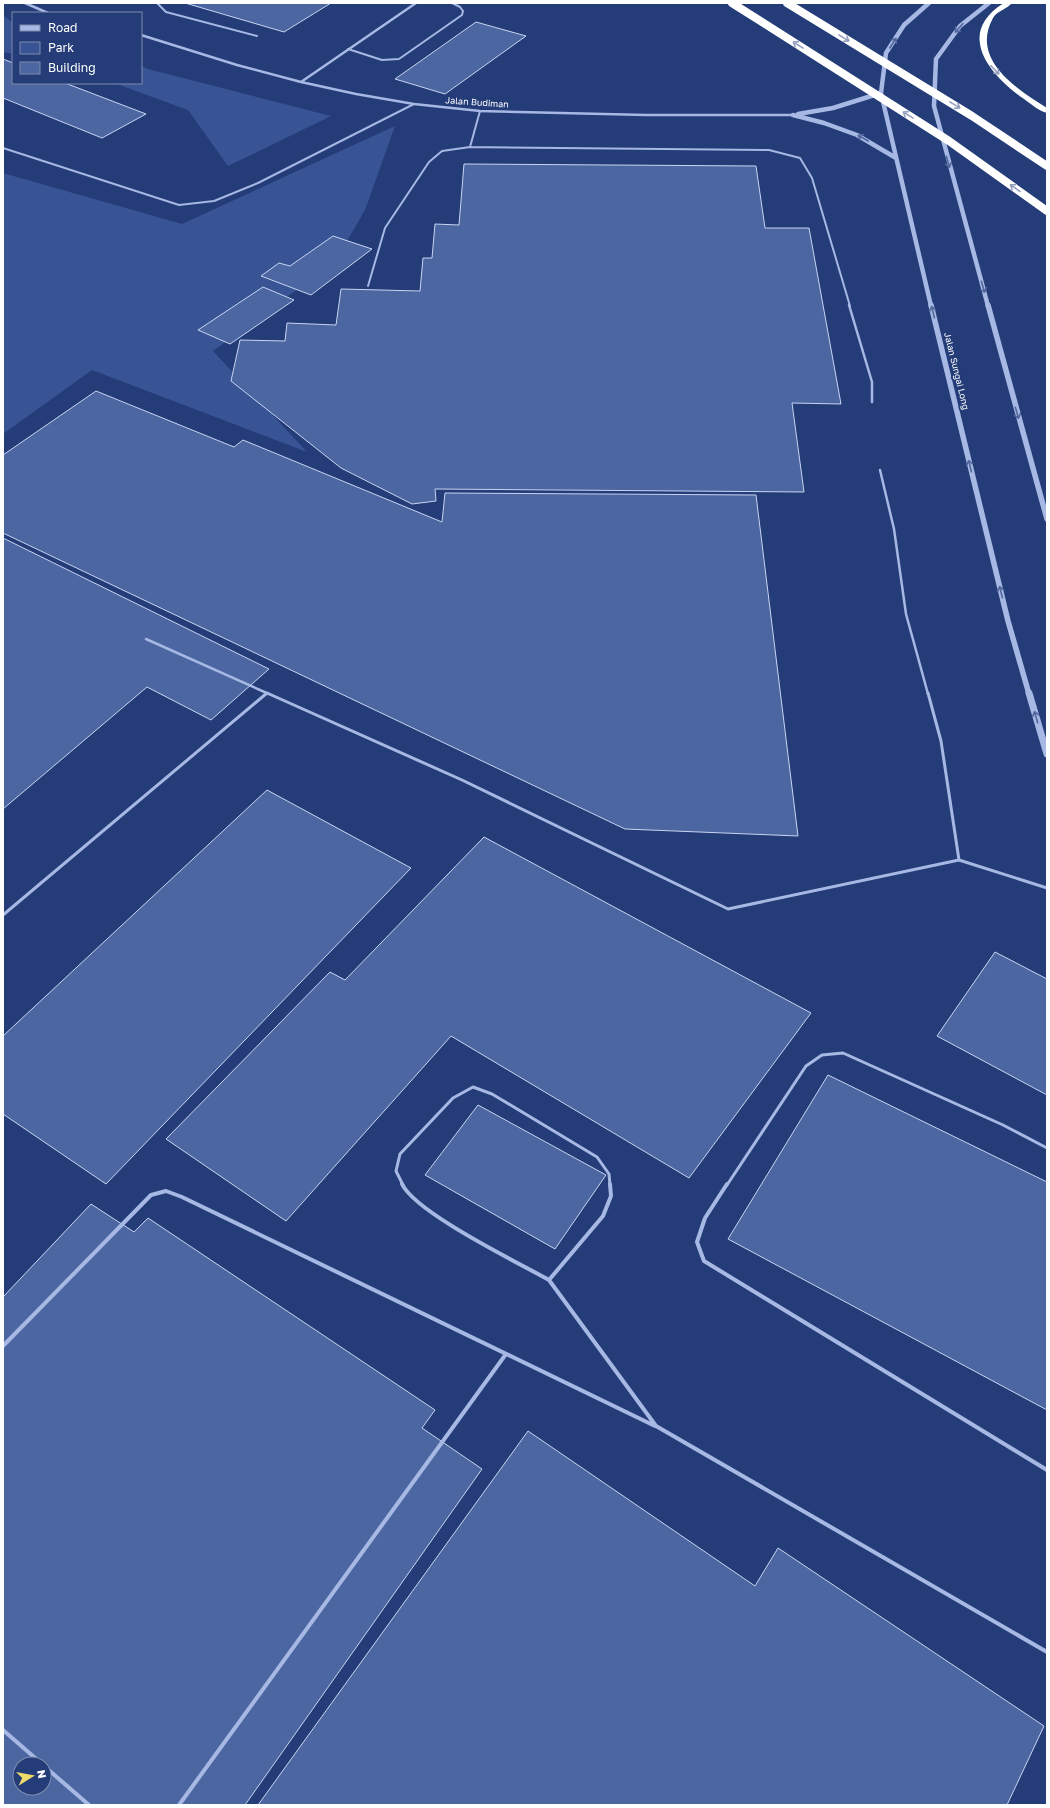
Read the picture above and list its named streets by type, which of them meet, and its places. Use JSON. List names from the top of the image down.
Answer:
{
  "streets": {
    "street": ["Jalan Budiman", "Jalan Sungai Long"]
  },
  "legend": ["Road", "Park", "Building"],
  "north": "right"
}
